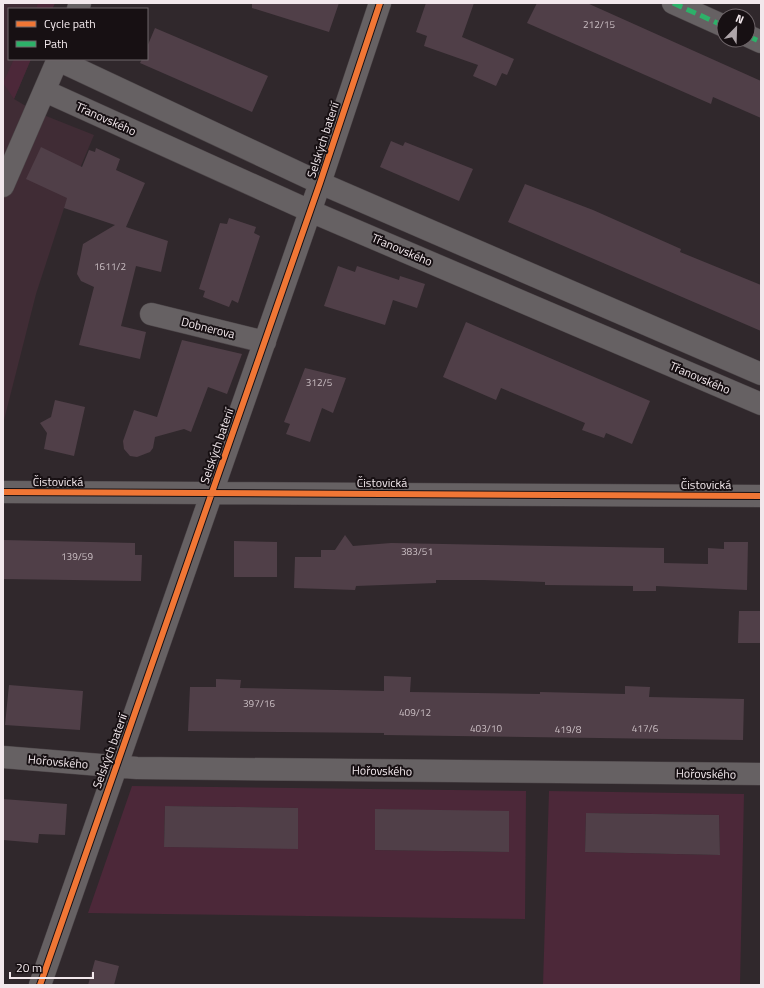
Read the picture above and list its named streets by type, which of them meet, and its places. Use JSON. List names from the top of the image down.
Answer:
{
  "streets": {
    "street": [
      "Třanovského",
      "Selských baterií",
      "Dobnerova",
      "Čistovická",
      "Hořovského"
    ]
  },
  "crossings": [
    ["Třanovského", "Selských baterií"],
    ["Selských baterií", "Dobnerova"],
    ["Selských baterií", "Čistovická"],
    ["Selských baterií", "Hořovského"]
  ],
  "house_numbers": [
    "212/15",
    "1611/2",
    "312/5",
    "383/51",
    "139/59",
    "397/16",
    "409/12",
    "403/10",
    "417/6",
    "419/8"
  ],
  "legend": ["Cycle path", "Path"],
  "scale_bar": "20 m",
  "north": "top right"
}
